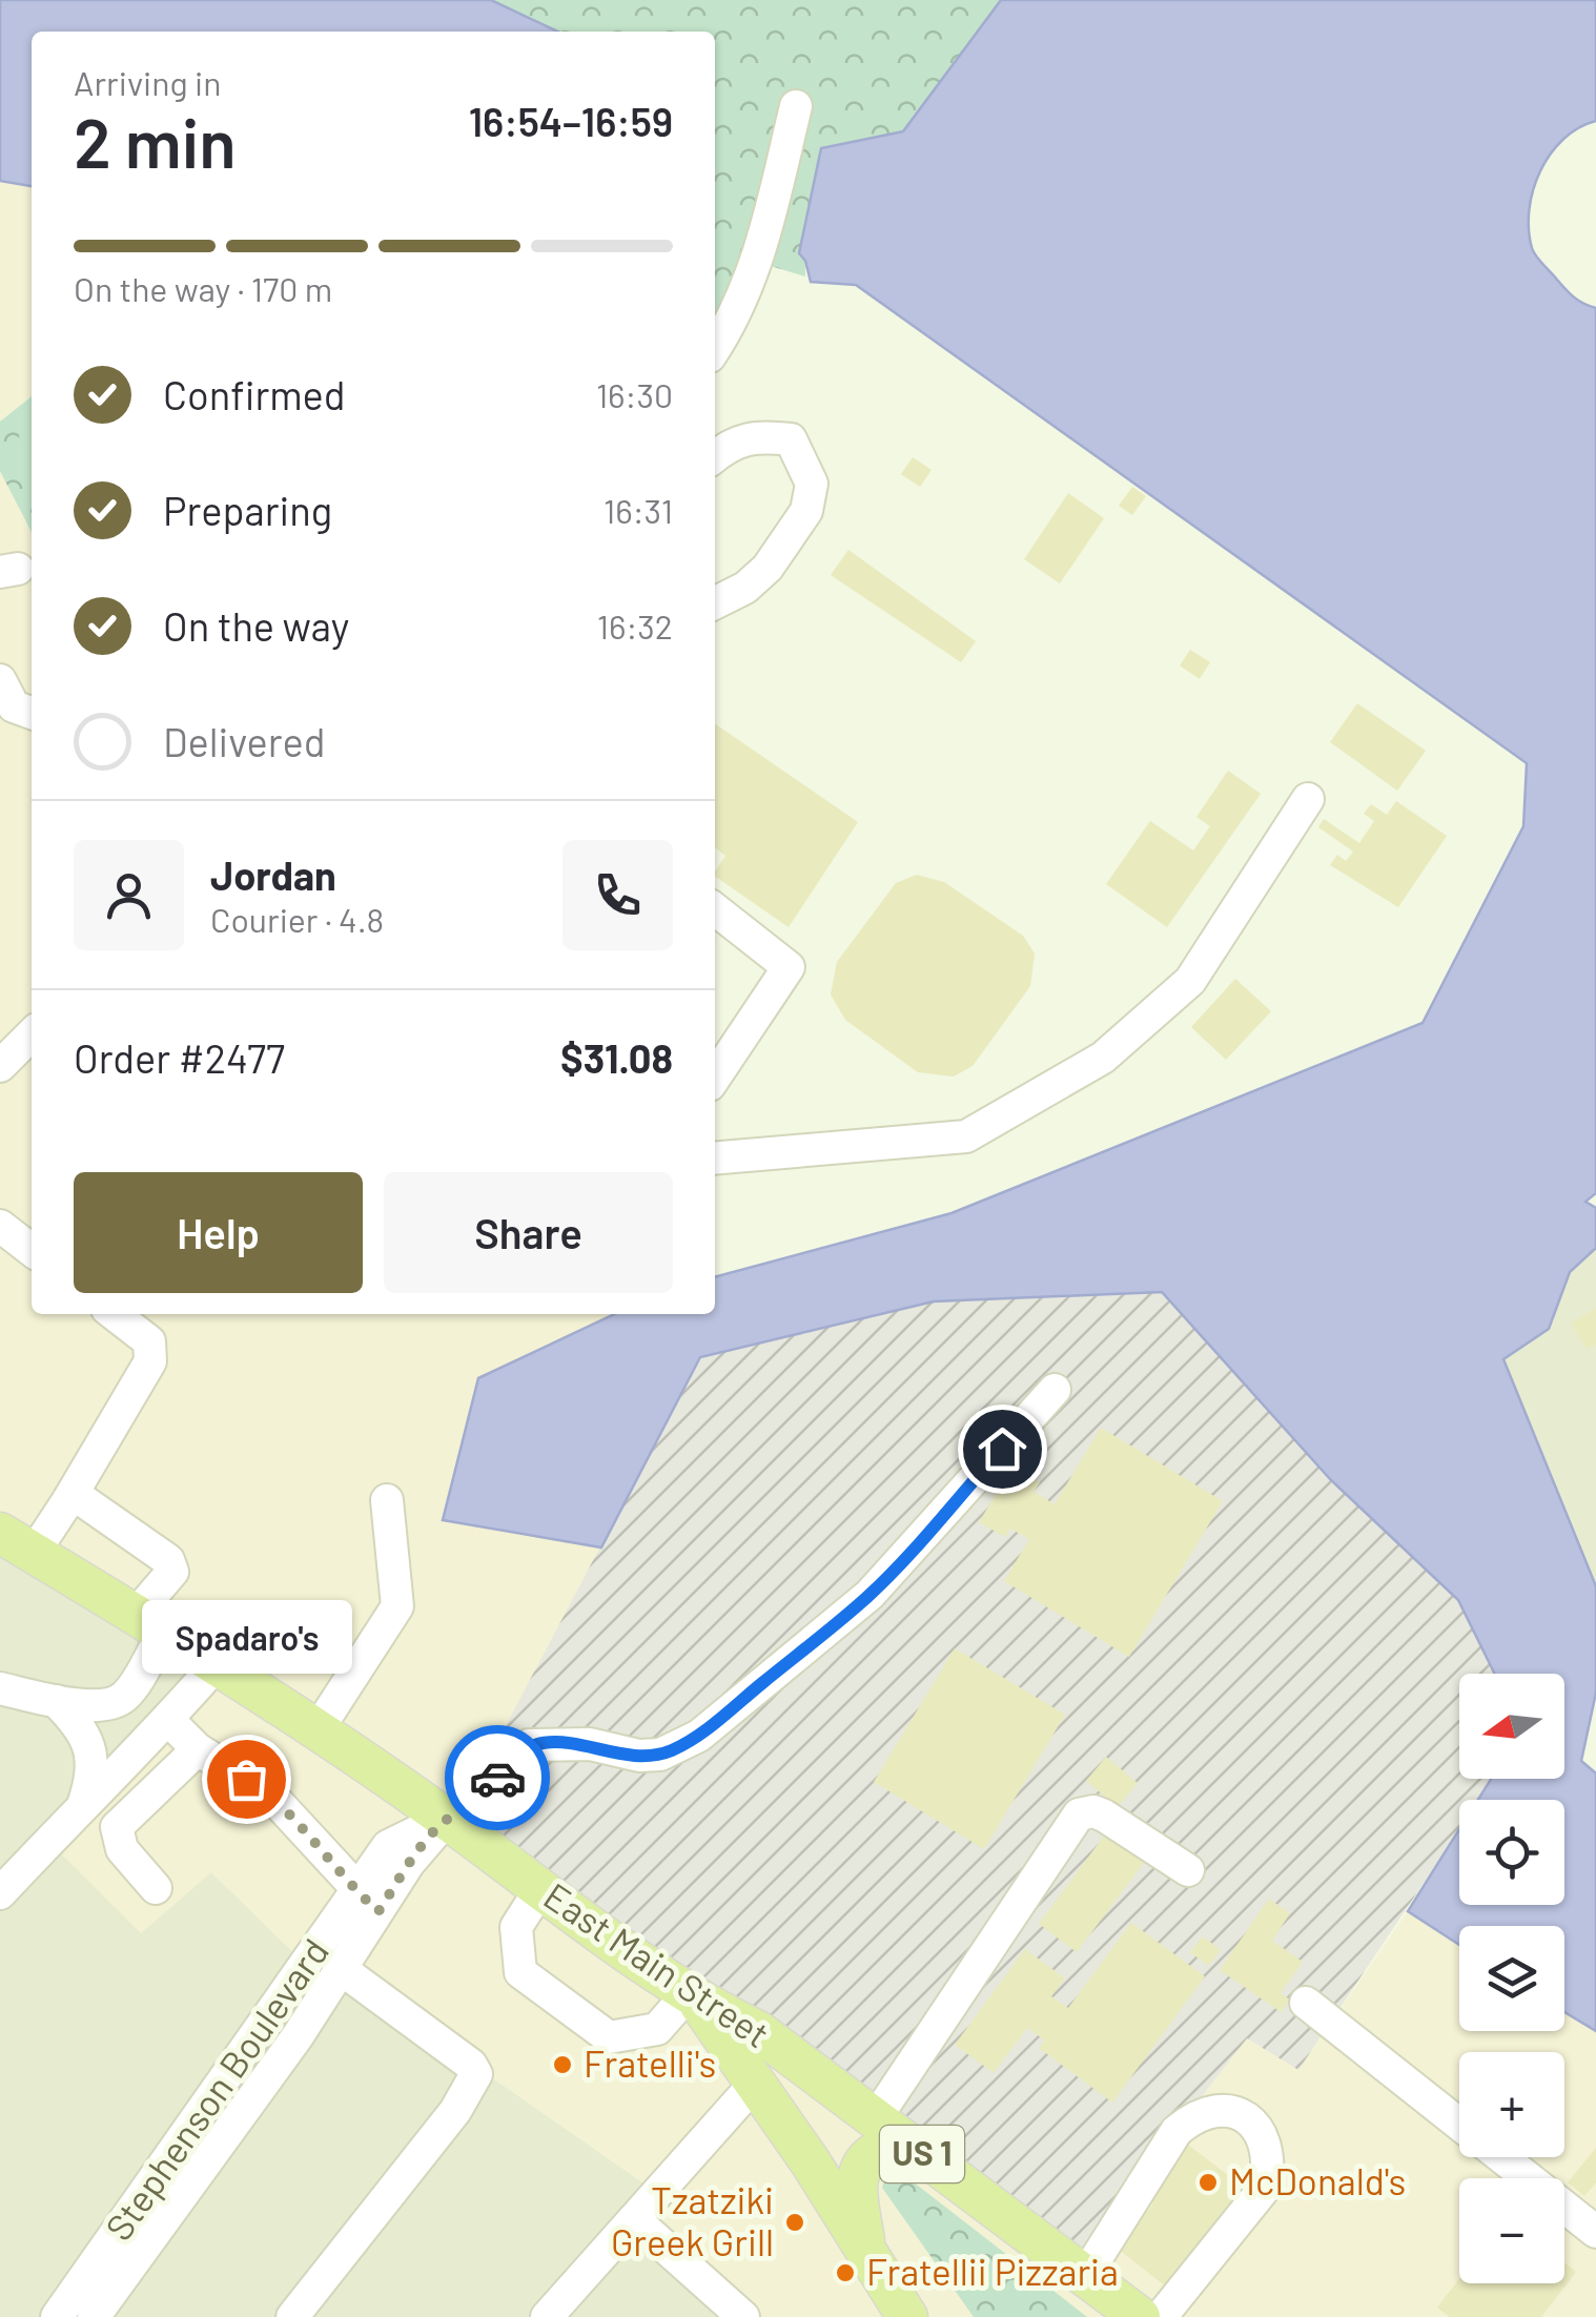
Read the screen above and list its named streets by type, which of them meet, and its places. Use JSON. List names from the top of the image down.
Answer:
{
  "streets": {
    "main road": ["East Main Street", "US 1"],
    "street": ["Stephenson Boulevard"]
  },
  "crossings": [
    ["East Main Street", "Stephenson Boulevard"],
    ["East Main Street", "US 1"]
  ],
  "places": [
    "Spadaro's",
    "Fratelli's",
    "McDonald's",
    "Tzatziki Greek Grill",
    "Fratellii Pizzaria"
  ],
  "north": "left",
  "page": {
    "heading": ["2 min", "Arriving in", "16:54–16:59"],
    "panel": [
      "Jordan",
      "Courier · 4.8",
      "Order #2477",
      "$31.08"
    ],
    "bar": "On the way · 170 m",
    "list": [
      ["Confirmed", "16:30"],
      ["Preparing", "16:31"],
      ["On the way", "16:32"],
      "Delivered"
    ],
    "buttons": ["Help", "Share"],
    "bubble": "Spadaro's",
    "map_buttons": ["+", "−"]
  }
}
